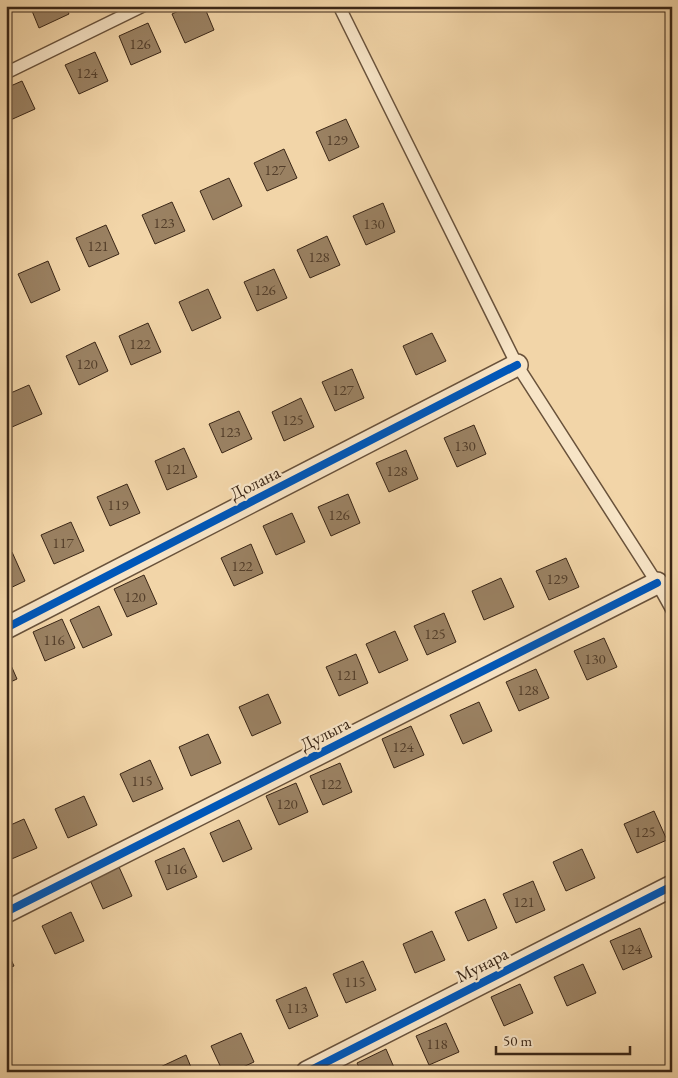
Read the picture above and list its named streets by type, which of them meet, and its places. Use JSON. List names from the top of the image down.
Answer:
{
  "streets": {
    "street": ["Долана", "Дулыга", "Мунара"]
  },
  "house_numbers": [
    "126",
    "124",
    "129",
    "127",
    "123",
    "130",
    "121",
    "128",
    "126",
    "122",
    "120",
    "127",
    "125",
    "123",
    "130",
    "121",
    "128",
    "119",
    "126",
    "117",
    "122",
    "129",
    "120",
    "125",
    "116",
    "130",
    "121",
    "128",
    "124",
    "115",
    "122",
    "120",
    "125",
    "116",
    "121",
    "124",
    "115",
    "113",
    "118"
  ],
  "scale_bar": "50 m"
}
